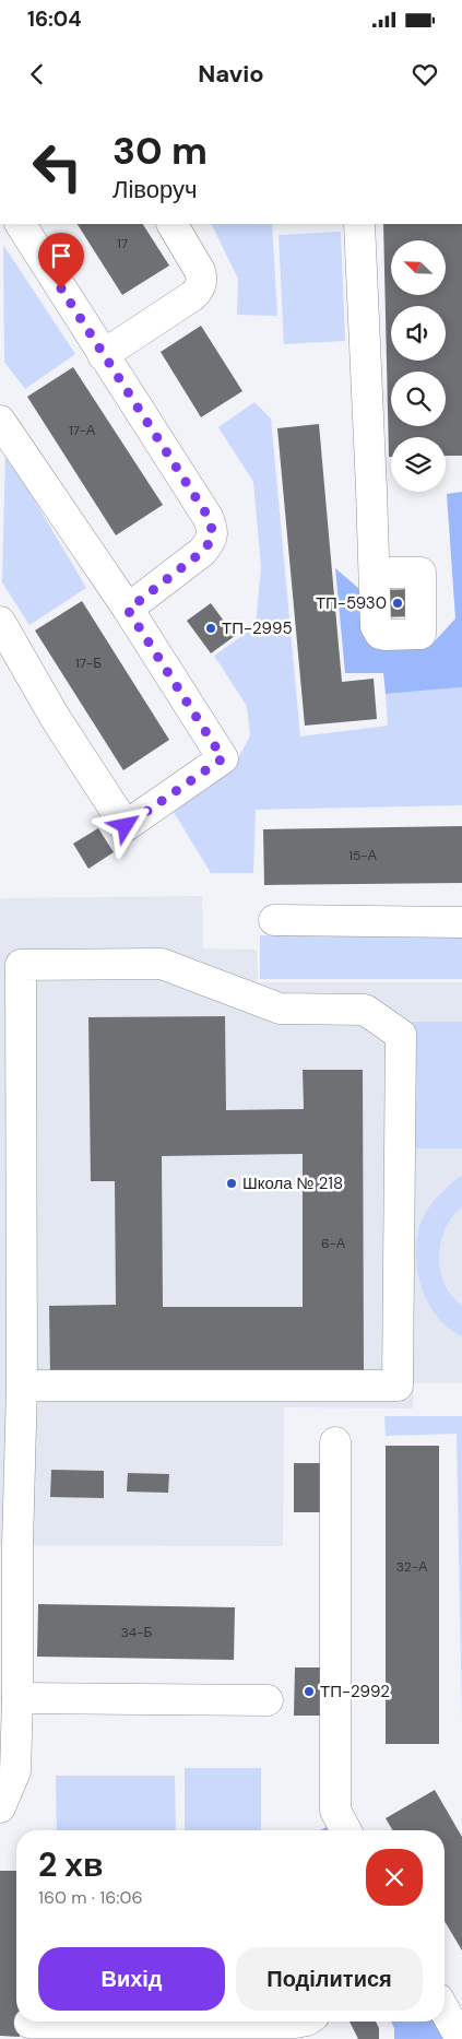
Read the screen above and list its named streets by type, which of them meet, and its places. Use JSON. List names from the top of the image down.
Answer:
{
  "places": [
    "ТП-5930",
    "ТП-2995",
    "Школа № 218",
    "ТП-2992"
  ],
  "house_numbers": [
    "17",
    "17-А",
    "17-Б",
    "15-А",
    "6-А",
    "32-А",
    "34-Б"
  ],
  "north": "top left",
  "page": {
    "status": "16:04",
    "header": "Navio",
    "turn": ["30 m", "Ліворуч"],
    "heading": ["2 хв", "160 m · 16:06"],
    "buttons": ["Вихід", "Поділитися"]
  }
}
